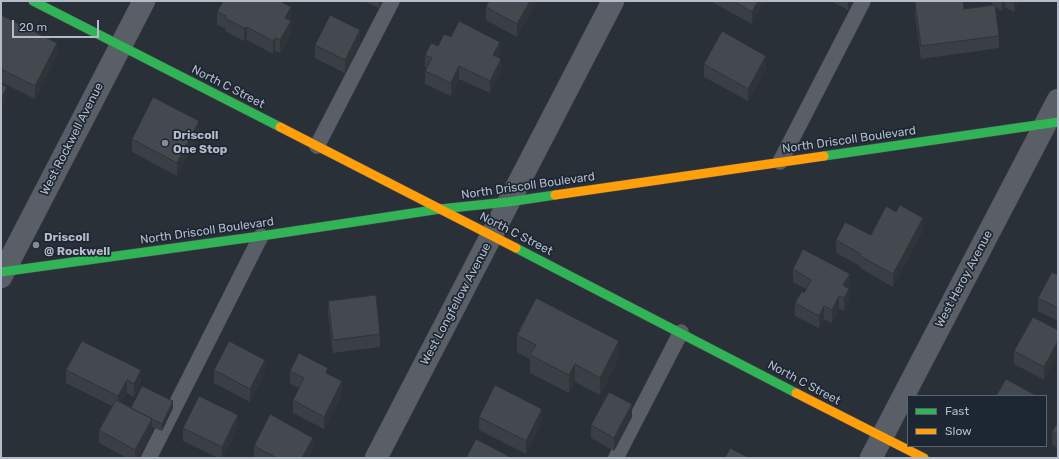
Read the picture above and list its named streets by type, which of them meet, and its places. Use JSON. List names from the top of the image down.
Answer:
{
  "streets": {
    "main road": ["North C Street", "North Driscoll Boulevard"],
    "street": ["West Rockwell Avenue", "West Heroy Avenue", "West Longfellow Avenue"]
  },
  "crossings": [
    ["North C Street", "West Rockwell Avenue"],
    ["North C Street", "North Driscoll Boulevard"],
    ["North C Street", "West Heroy Avenue"],
    ["North C Street", "West Longfellow Avenue"],
    ["West Rockwell Avenue", "North Driscoll Boulevard"],
    ["North Driscoll Boulevard", "West Heroy Avenue"],
    ["North Driscoll Boulevard", "West Longfellow Avenue"]
  ],
  "places": ["Driscoll One Stop", "Driscoll @ Rockwell"],
  "legend": ["Fast", "Slow"],
  "scale_bar": "20 m"
}
